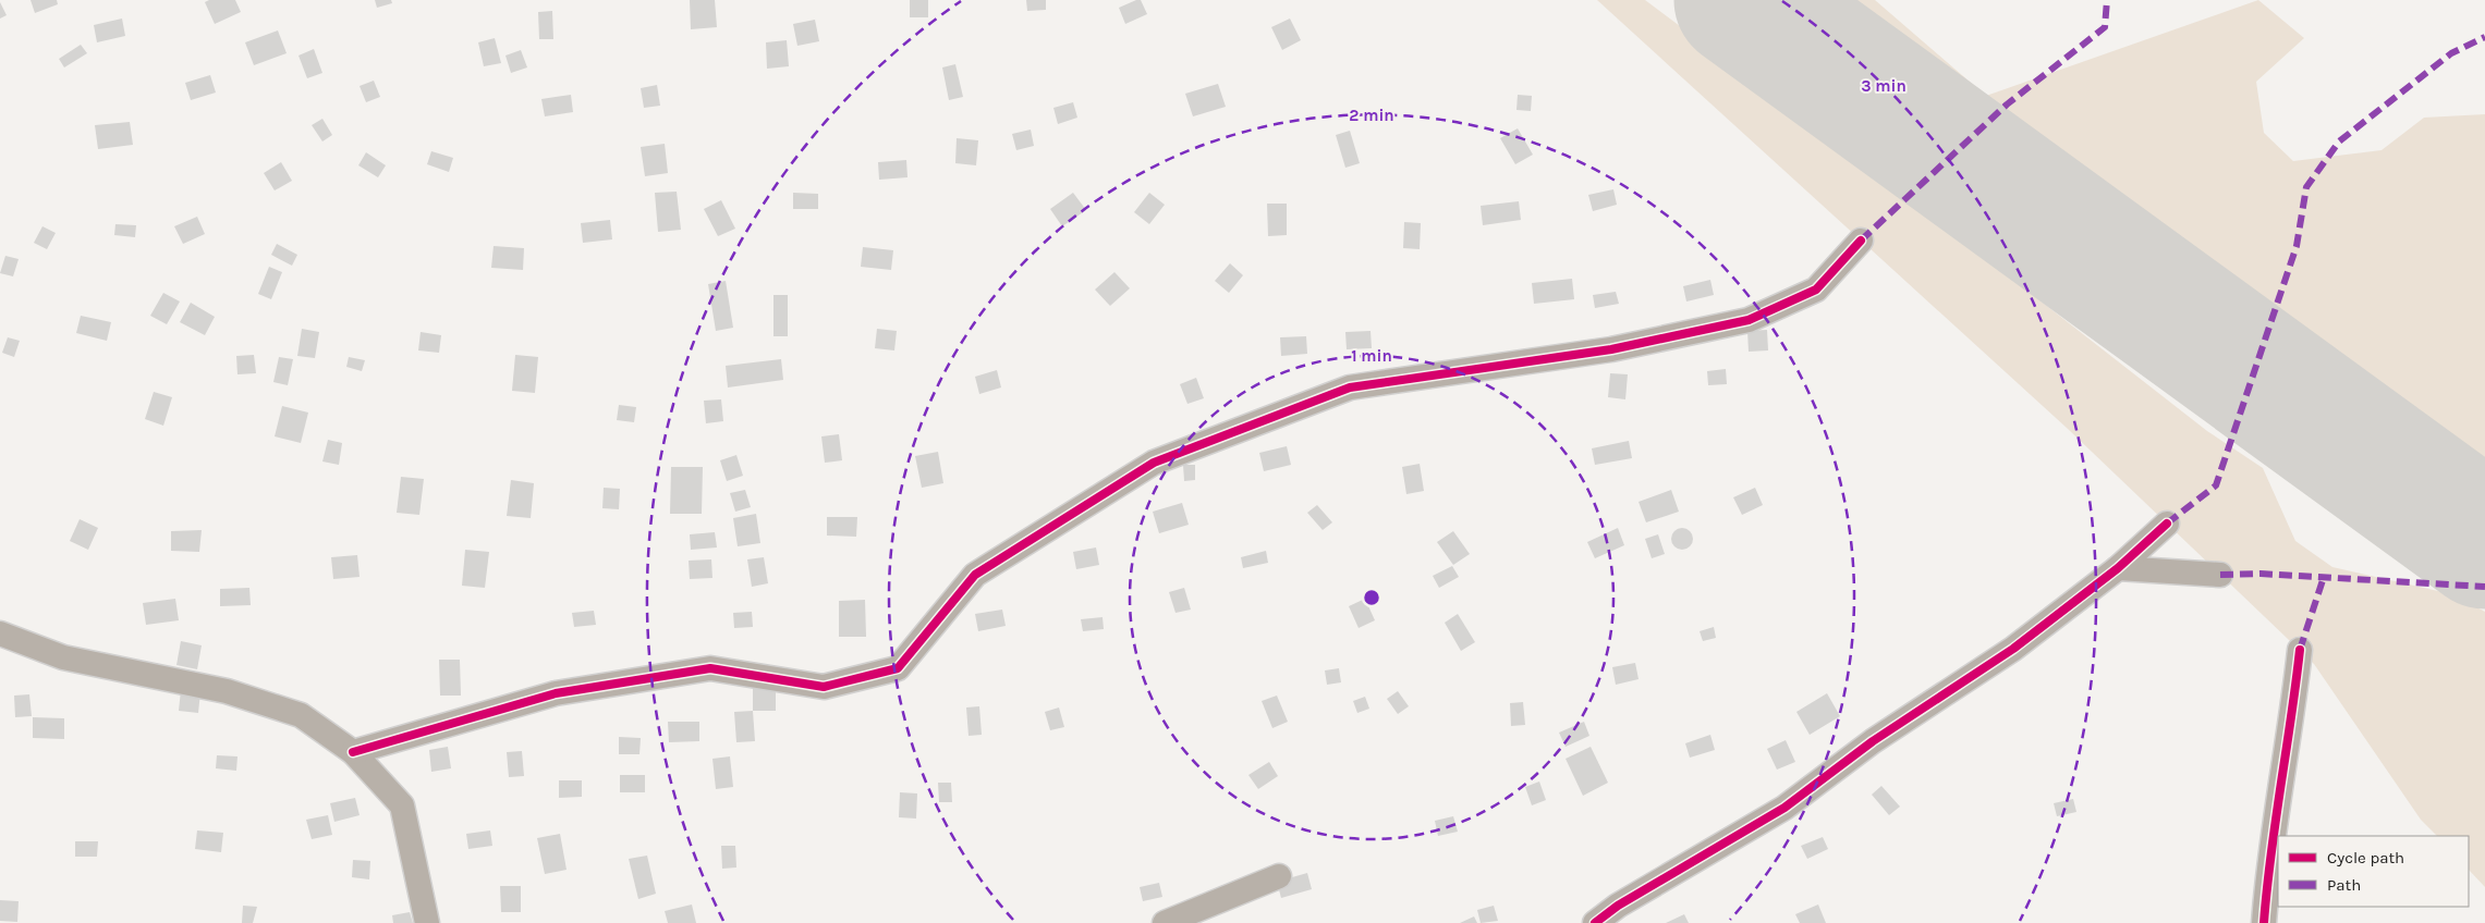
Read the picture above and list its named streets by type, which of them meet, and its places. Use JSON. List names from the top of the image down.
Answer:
{
  "legend": ["Cycle path", "Path"],
  "rings": ["3 min", "2 min", "1 min"]
}
